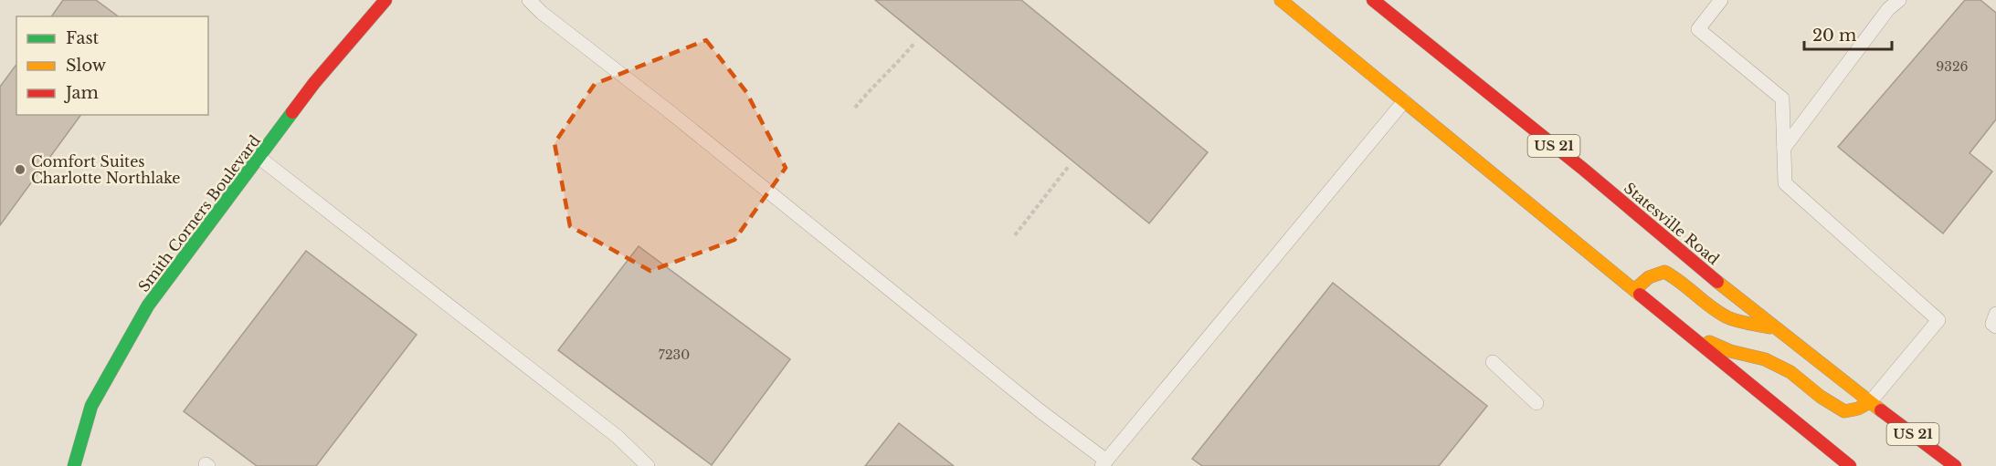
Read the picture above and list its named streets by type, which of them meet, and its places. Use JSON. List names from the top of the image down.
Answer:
{
  "streets": {
    "main road": ["US 21", "Smith Corners Boulevard", "Statesville Road"]
  },
  "places": ["Comfort Suites Charlotte Northlake"],
  "house_numbers": ["9326", "7230"],
  "legend": ["Fast", "Slow", "Jam"],
  "scale_bar": "20 m"
}
